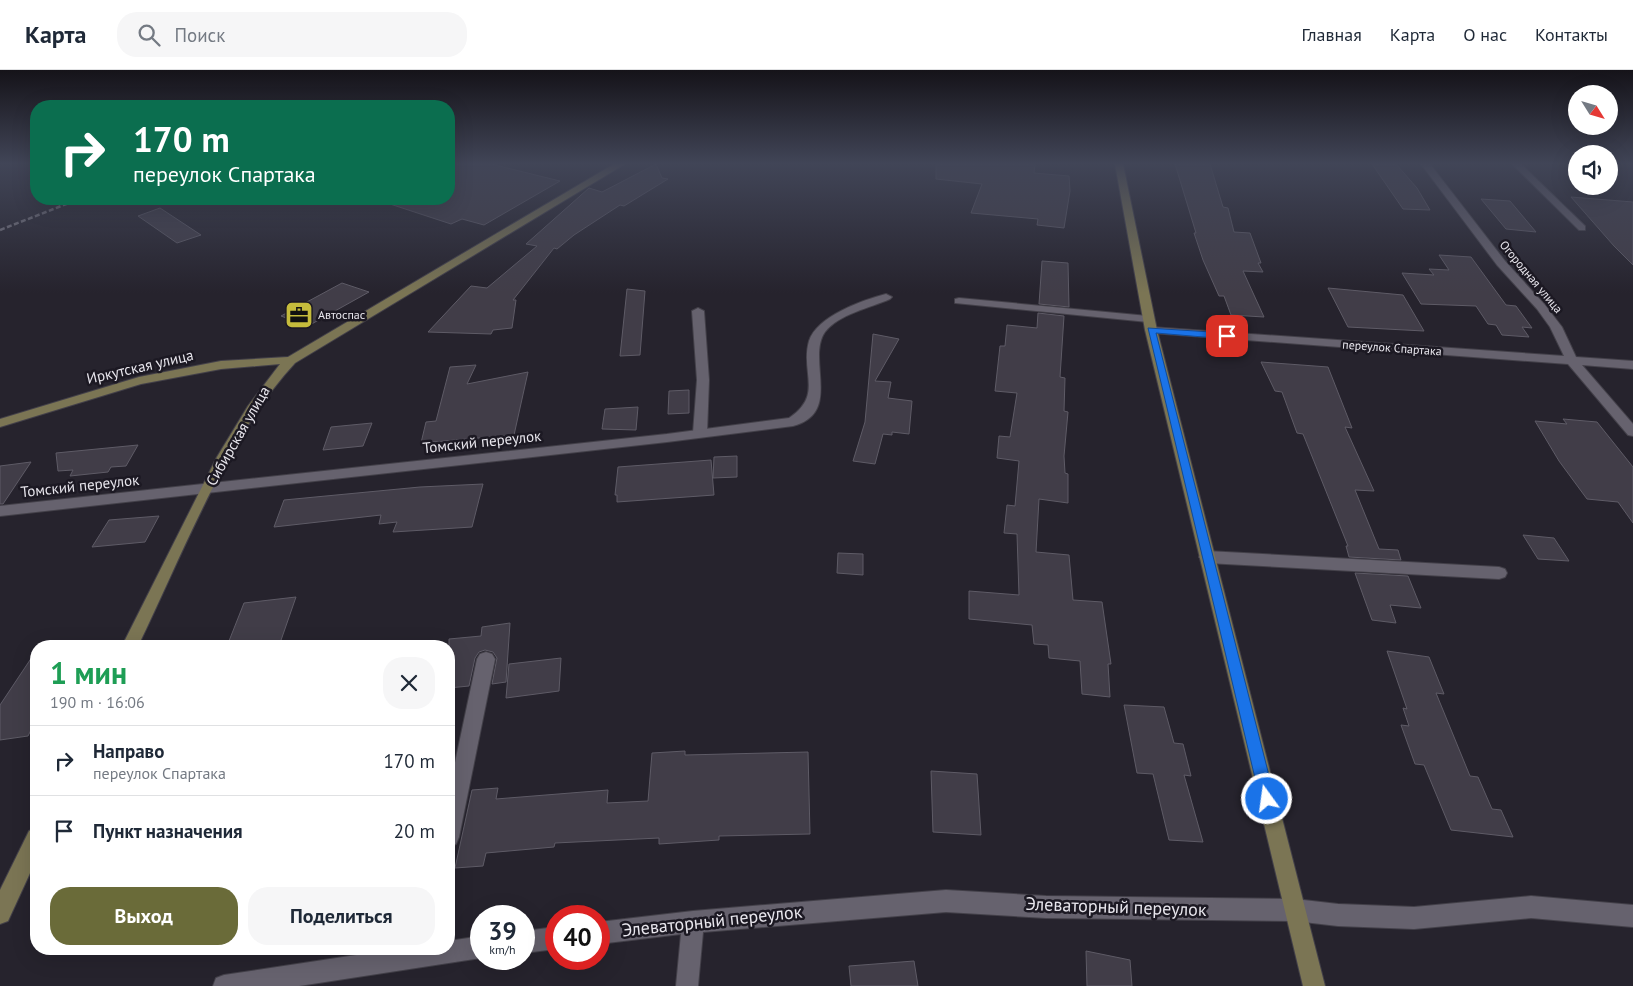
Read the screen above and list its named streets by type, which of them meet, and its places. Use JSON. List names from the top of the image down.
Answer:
{
  "streets": {
    "street": [
      "Огородная улица",
      "переулок Спартака",
      "Иркутская улица",
      "Сибирская улица",
      "Томский переулок",
      "Элеваторный переулок"
    ]
  },
  "crossings": [
    ["Огородная улица", "переулок Спартака"],
    ["Иркутская улица", "Сибирская улица"],
    ["Сибирская улица", "Томский переулок"]
  ],
  "places": {
    "office": ["Автоспас"]
  },
  "north": "bottom right",
  "page": {
    "header": "Карта",
    "search": "Поиск",
    "nav": [
      "Главная",
      "Карта",
      "О нас",
      "Контакты"
    ],
    "turn": ["170 m", "переулок Спартака"],
    "heading": ["1 мин", "190 m · 16:06"],
    "list": [
      {
        "name": "Направо",
        "note": "переулок Спартака",
        "value": "170 m"
      },
      {
        "name": "Пункт назначения",
        "value": "20 m"
      }
    ],
    "buttons": ["Выход", "Поделиться"],
    "speed": "39 km/h",
    "limit": "40"
  }
}
